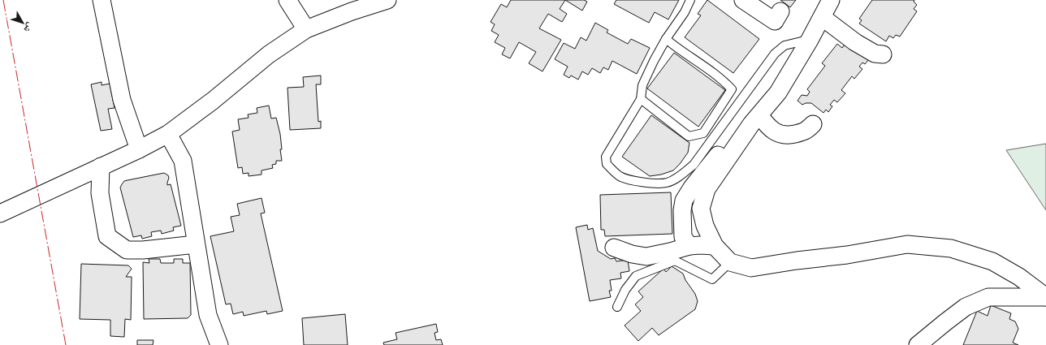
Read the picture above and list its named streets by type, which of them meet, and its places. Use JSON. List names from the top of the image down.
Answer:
{
  "north": "bottom right"
}
